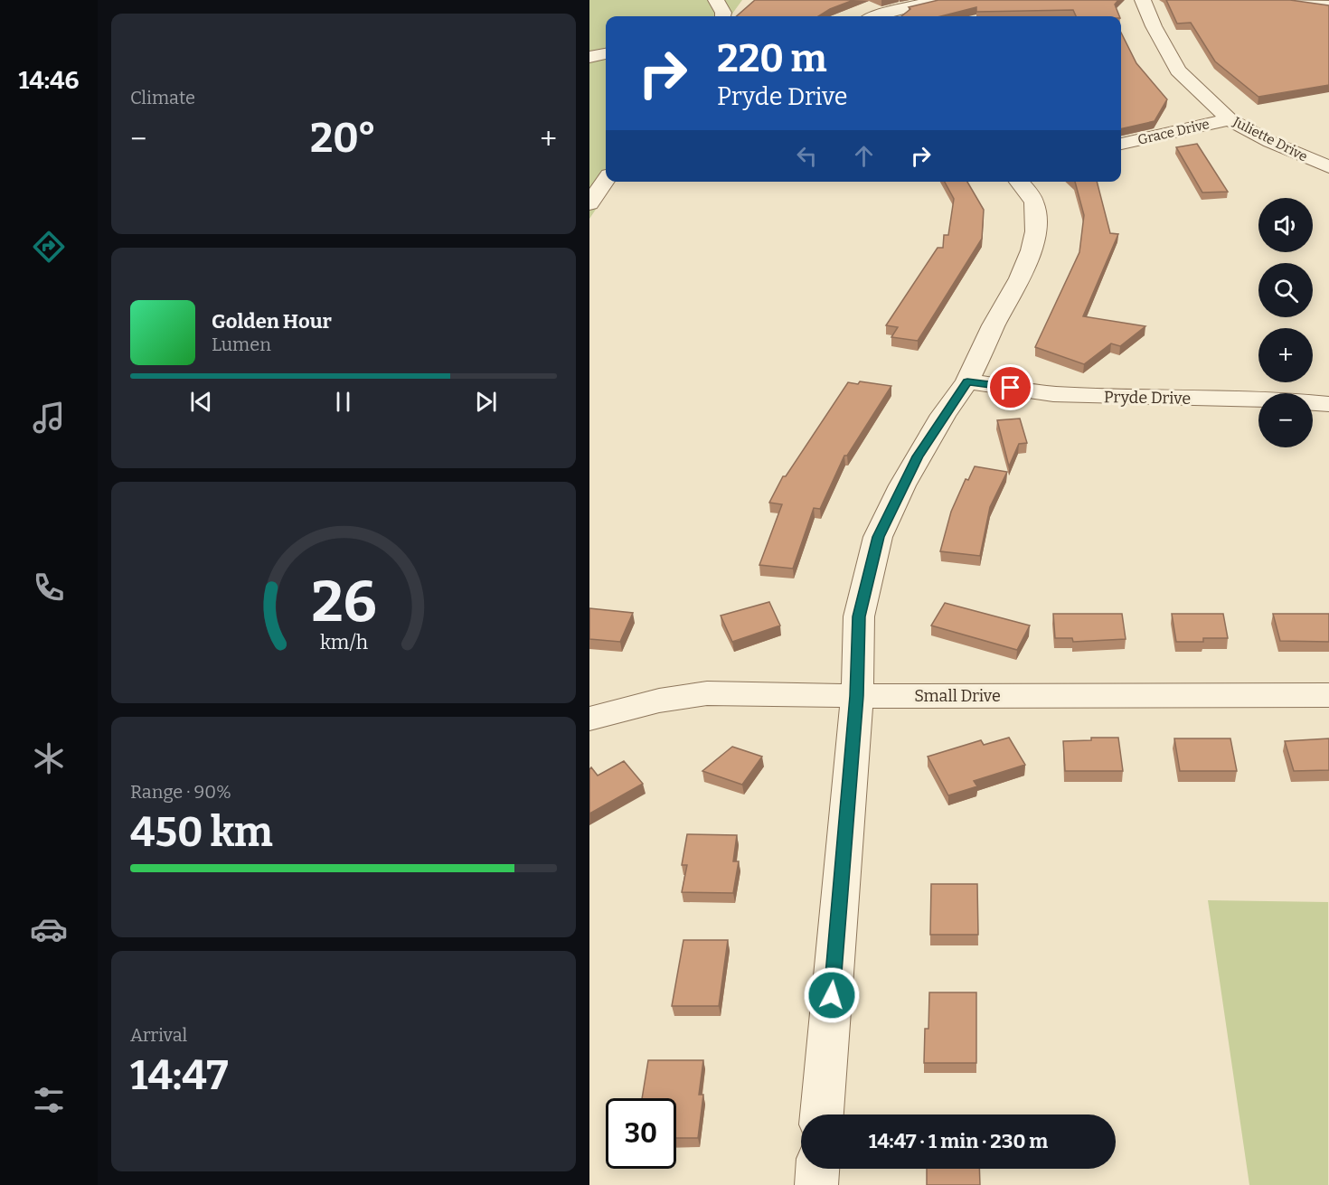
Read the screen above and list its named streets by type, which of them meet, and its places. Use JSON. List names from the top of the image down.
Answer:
{
  "streets": {
    "street": [
      "Grace Drive",
      "Juliette Drive",
      "Pryde Drive",
      "Small Drive"
    ]
  },
  "crossings": [
    ["Grace Drive", "Juliette Drive"]
  ],
  "page": {
    "tabs": "14:46",
    "tile": [
      "Climate",
      ["Range · 90%", "450 km"],
      ["Arrival", "14:47"]
    ],
    "turn": ["220 m", "Pryde Drive"],
    "heat": ["−", "20°", "+"],
    "map_buttons": ["+", "−"],
    "song": ["Golden Hour", "Lumen"],
    "limit": "30",
    "trip": "14:47 · 1 min · 230 m",
    "gauge": ["26", "km/h"]
  }
}
